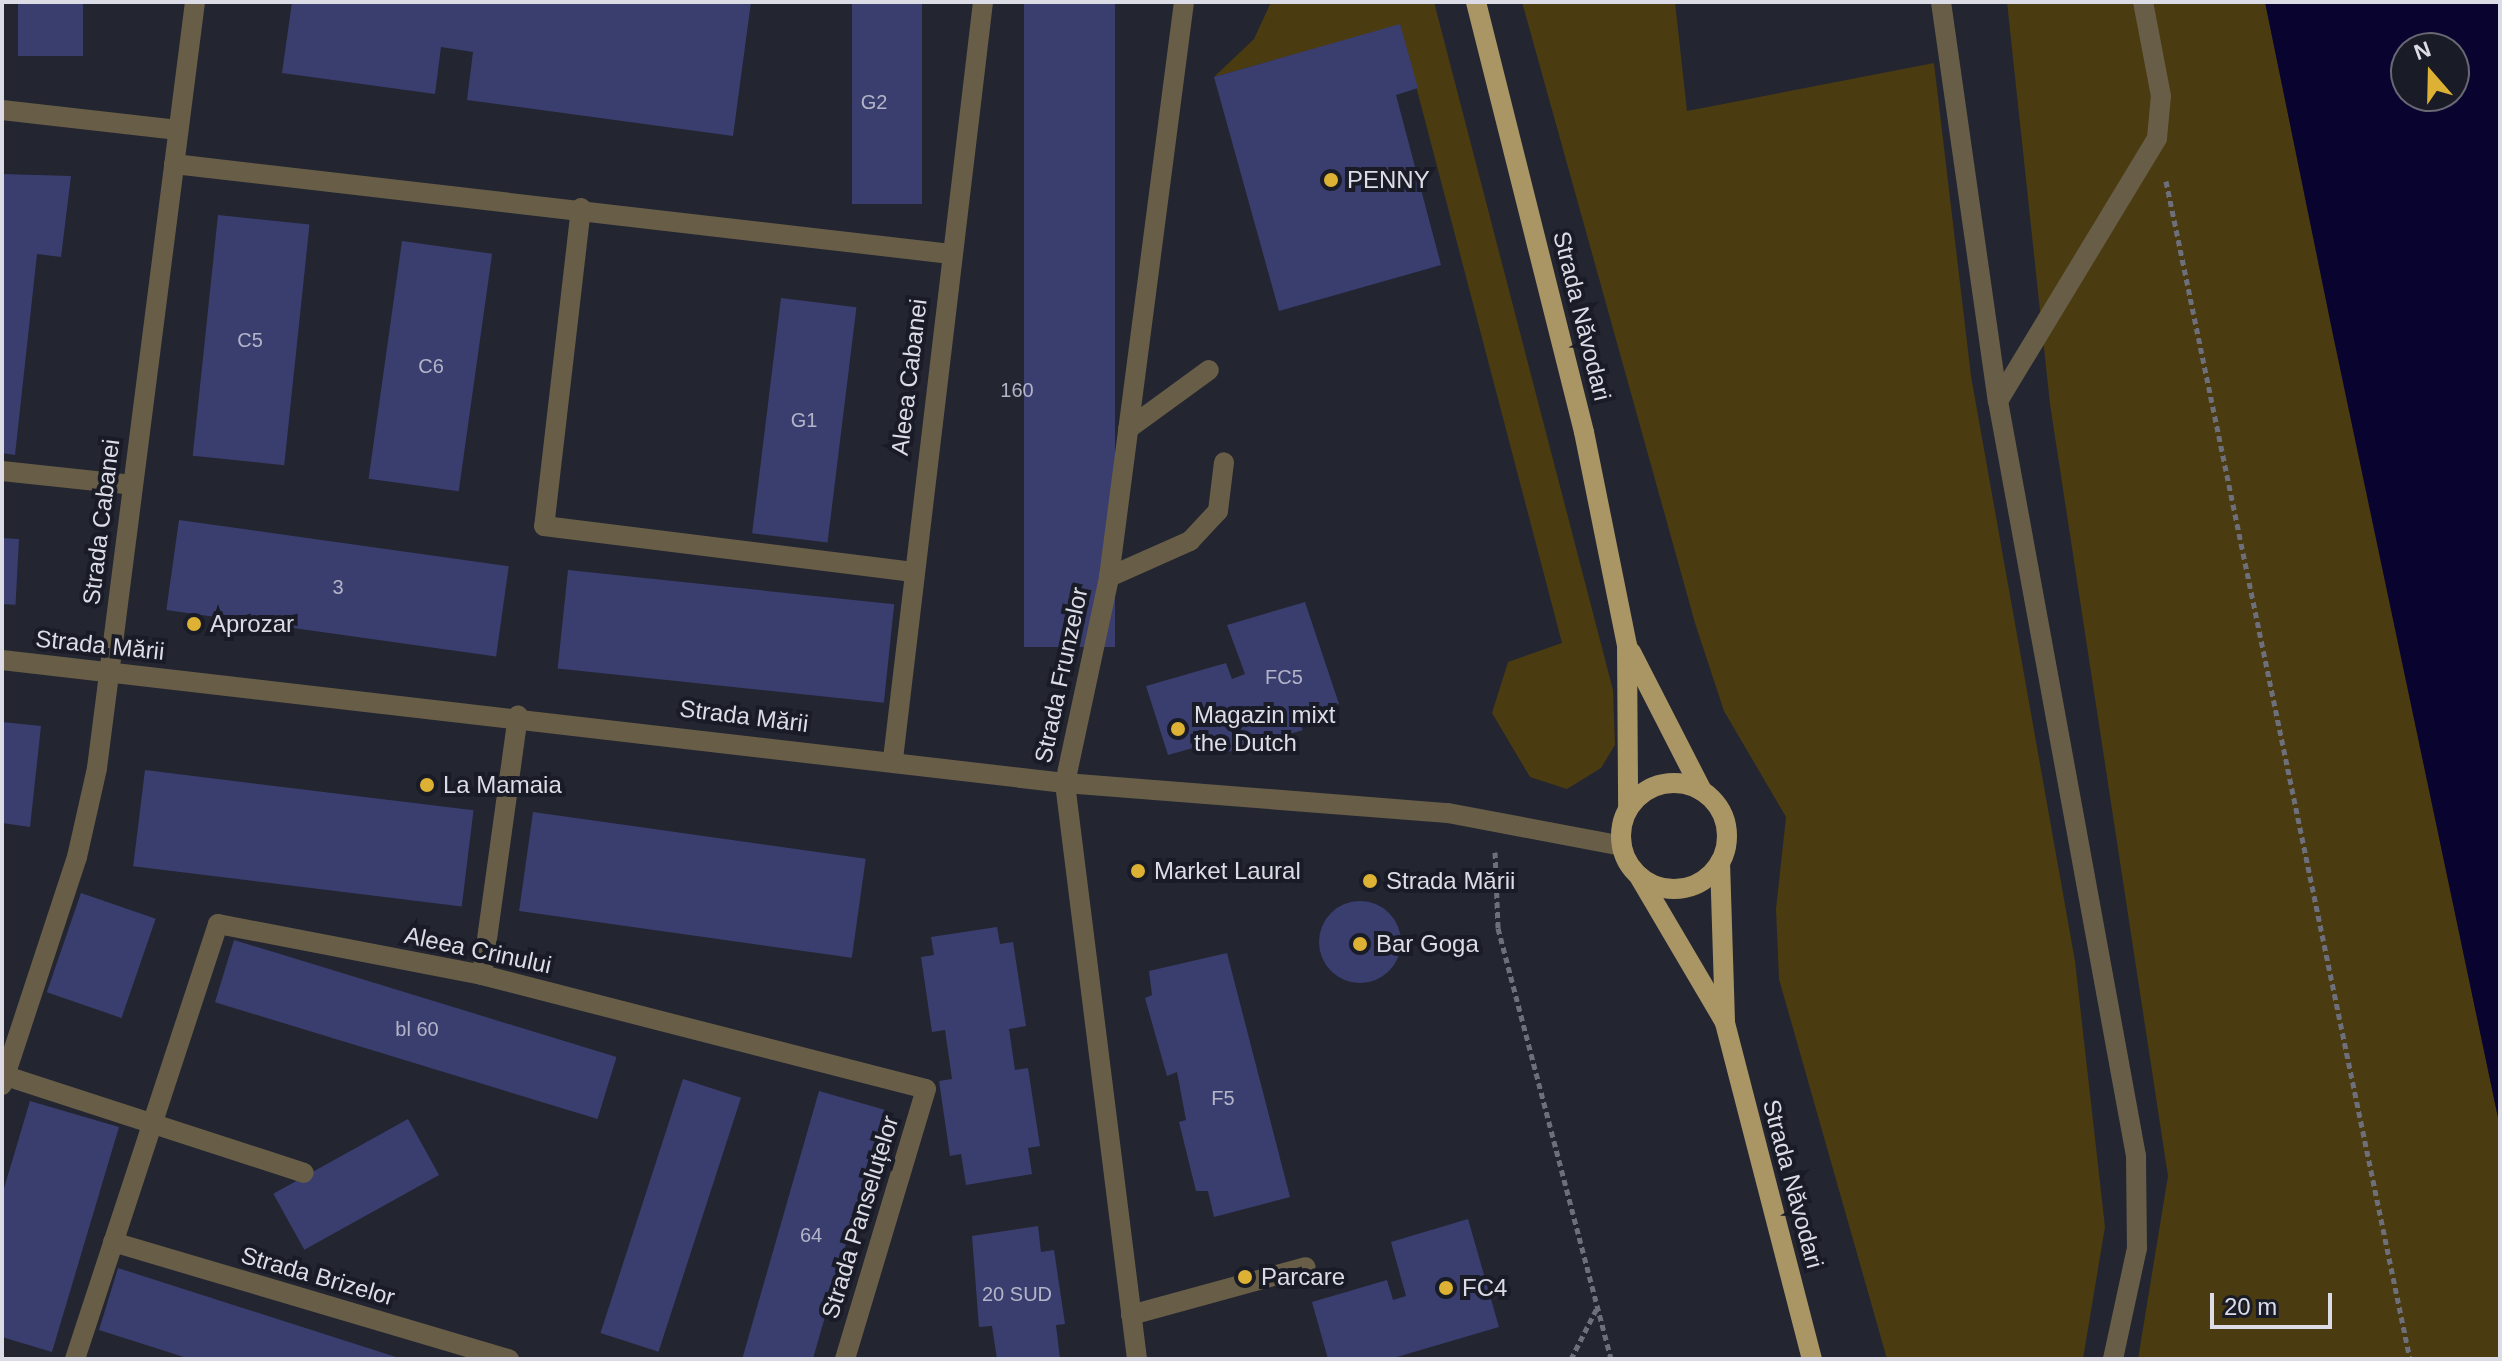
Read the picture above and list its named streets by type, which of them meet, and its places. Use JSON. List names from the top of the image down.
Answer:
{
  "streets": {
    "main road": ["Strada Năvodari"],
    "street": [
      "Aleea Cabanei",
      "Strada Cabanei",
      "Strada Mării",
      "Strada Frunzelor",
      "Aleea Crinului",
      "Strada Panseluțelor",
      "Strada Brizelor"
    ]
  },
  "crossings": [
    ["Aleea Cabanei", "Strada Mării"],
    ["Strada Cabanei", "Strada Mării"],
    ["Strada Mării", "Strada Frunzelor"],
    ["Aleea Crinului", "Strada Panseluțelor"]
  ],
  "places": [
    "PENNY",
    "Aprozar",
    "Magazin mixt the Dutch",
    "La Mamaia",
    "Market Laural",
    "Strada Mării",
    "Bar Goga",
    "Parcare",
    "FC4"
  ],
  "house_numbers": [
    "G2",
    "C5",
    "C6",
    "160",
    "G1",
    "3",
    "FC5",
    "bl 60",
    "F5",
    "64",
    "20 SUD"
  ],
  "scale_bar": "20 m",
  "north": "top"
}
